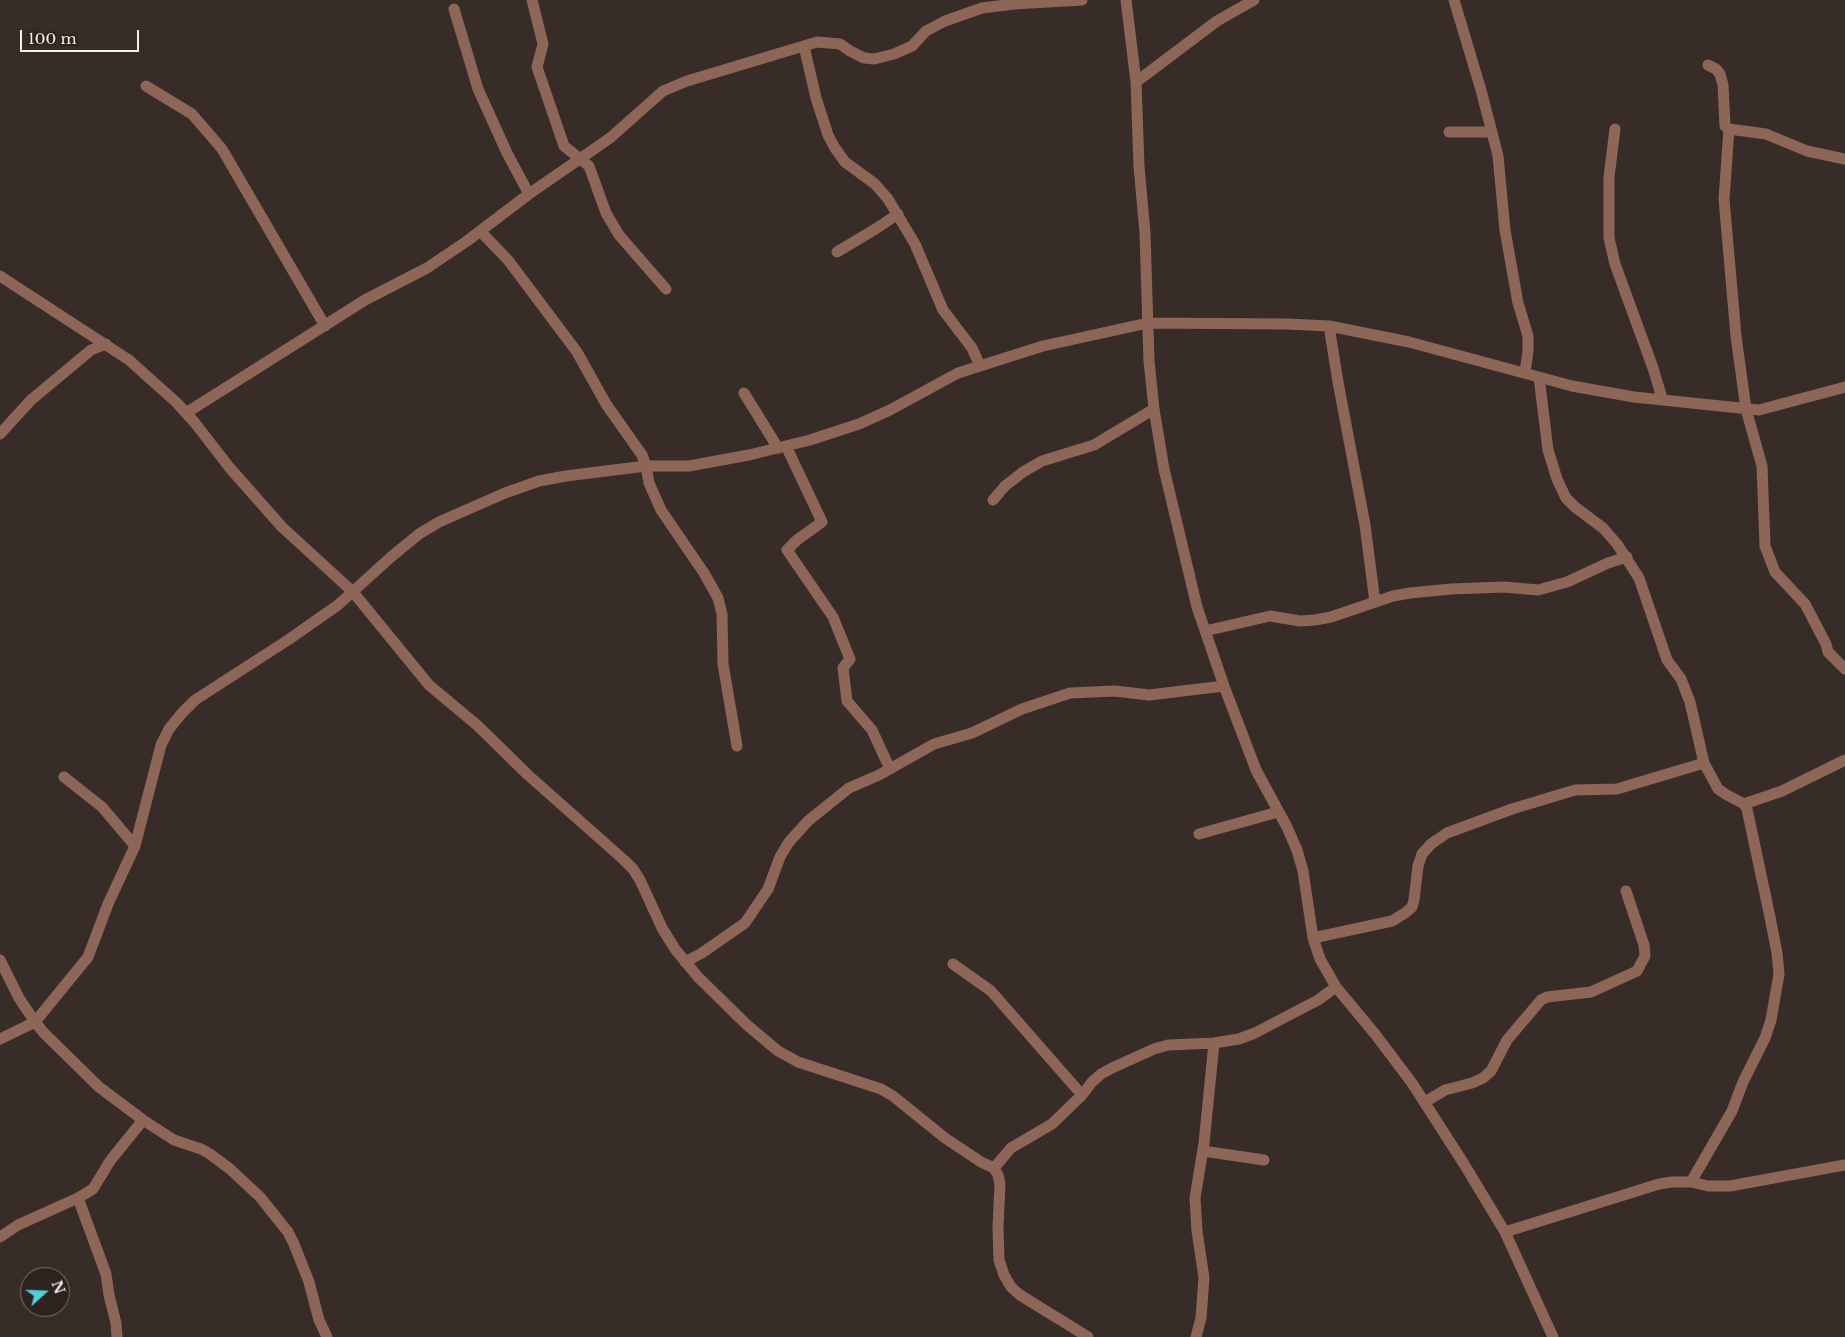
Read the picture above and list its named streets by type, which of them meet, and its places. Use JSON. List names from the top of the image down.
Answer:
{
  "scale_bar": "100 m",
  "north": "right"
}
